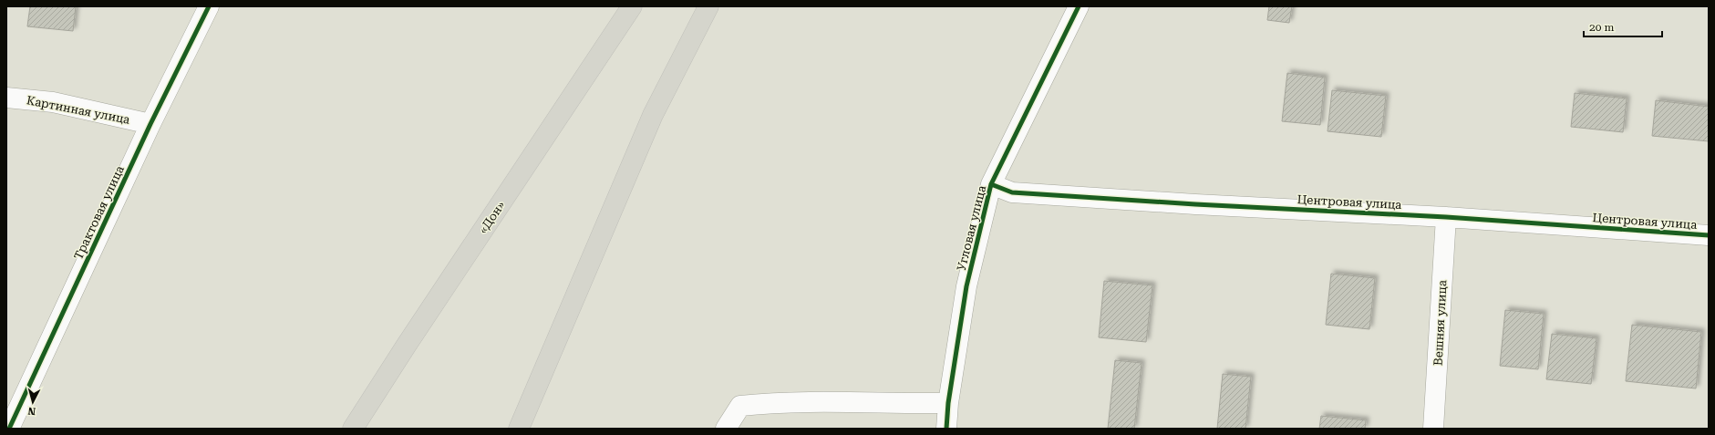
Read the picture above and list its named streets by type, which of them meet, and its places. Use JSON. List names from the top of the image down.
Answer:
{
  "streets": {
    "highway": ["«Дон»"],
    "street": [
      "Картинная улица",
      "Центровая улица",
      "Трактовая улица",
      "Угловая улица",
      "Вешняя улица"
    ]
  },
  "crossings": [
    ["Картинная улица", "Трактовая улица"],
    ["Центровая улица", "Угловая улица"],
    ["Центровая улица", "Вешняя улица"]
  ],
  "scale_bar": "20 m",
  "north": "bottom"
}
